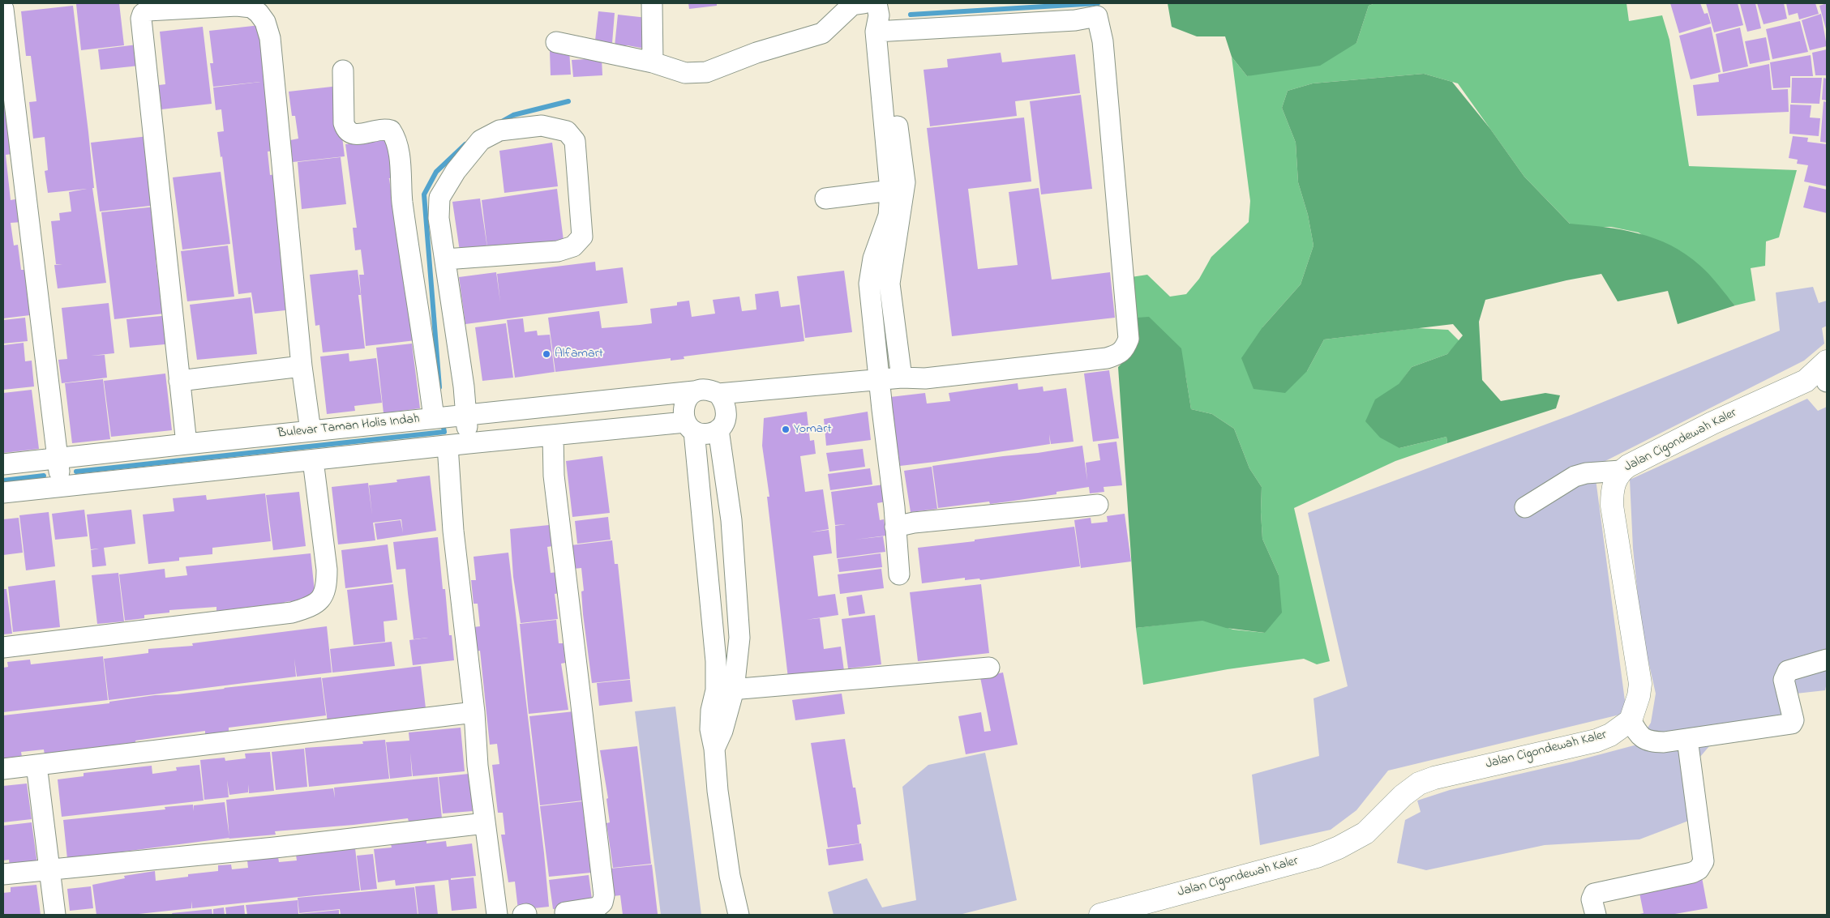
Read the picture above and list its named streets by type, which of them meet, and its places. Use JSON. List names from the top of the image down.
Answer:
{
  "streets": {
    "main road": ["Jalan Cigondewah Kaler"],
    "street": ["Bulevar Taman Holis Indah"]
  },
  "places": ["Alfamart", "Yomart"]
}
